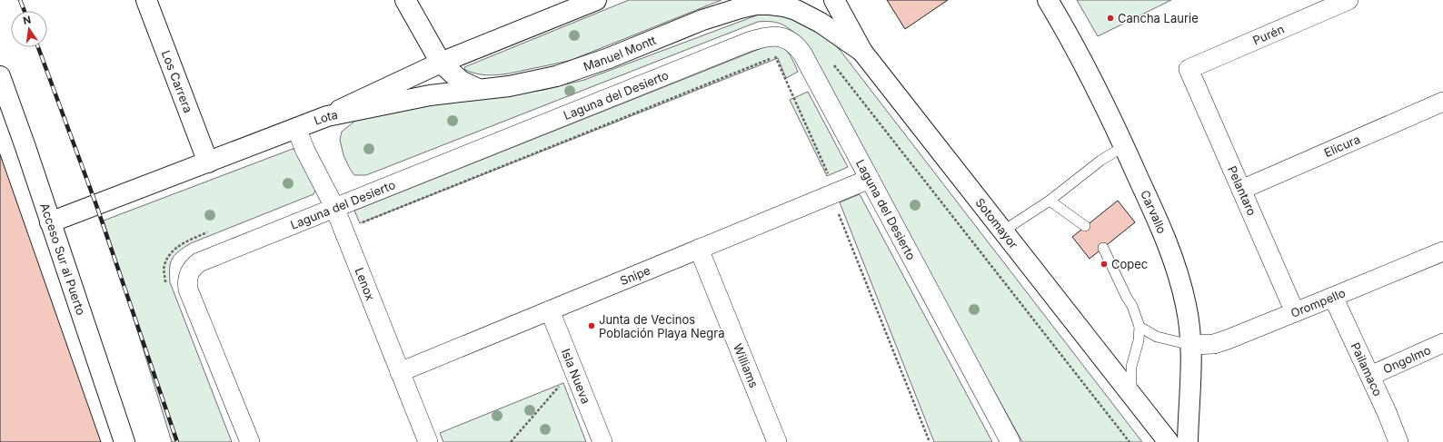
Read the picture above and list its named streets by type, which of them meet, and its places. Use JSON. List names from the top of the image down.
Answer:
{
  "streets": {
    "main road": [
      "Manuel Montt",
      "Los Carrera",
      "Lota",
      "Carvallo",
      "Sotomayor",
      "Acceso Sur al Puerto"
    ],
    "street": [
      "Purén",
      "Laguna del Desierto",
      "Elicura",
      "Pelantaro",
      "Snipe",
      "Lenox",
      "Orompello",
      "Ongolmo",
      "Williams",
      "Pailamaco",
      "Isla Nueva"
    ]
  },
  "crossings": [
    ["Purén", "Pelantaro"],
    ["Manuel Montt", "Lota"],
    ["Manuel Montt", "Sotomayor"],
    ["Los Carrera", "Lota"],
    ["Laguna del Desierto", "Snipe"],
    ["Laguna del Desierto", "Lenox"],
    ["Lota", "Acceso Sur al Puerto"],
    ["Lota", "Lenox"],
    ["Elicura", "Pelantaro"],
    ["Pelantaro", "Orompello"],
    ["Carvallo", "Orompello"],
    ["Snipe", "Lenox"],
    ["Snipe", "Williams"],
    ["Snipe", "Isla Nueva"],
    ["Orompello", "Pailamaco"],
    ["Ongolmo", "Pailamaco"]
  ],
  "places": ["Cancha Laurie", "Copec", "Junta de Vecinos Población Playa Negra"],
  "north": "top"
}
